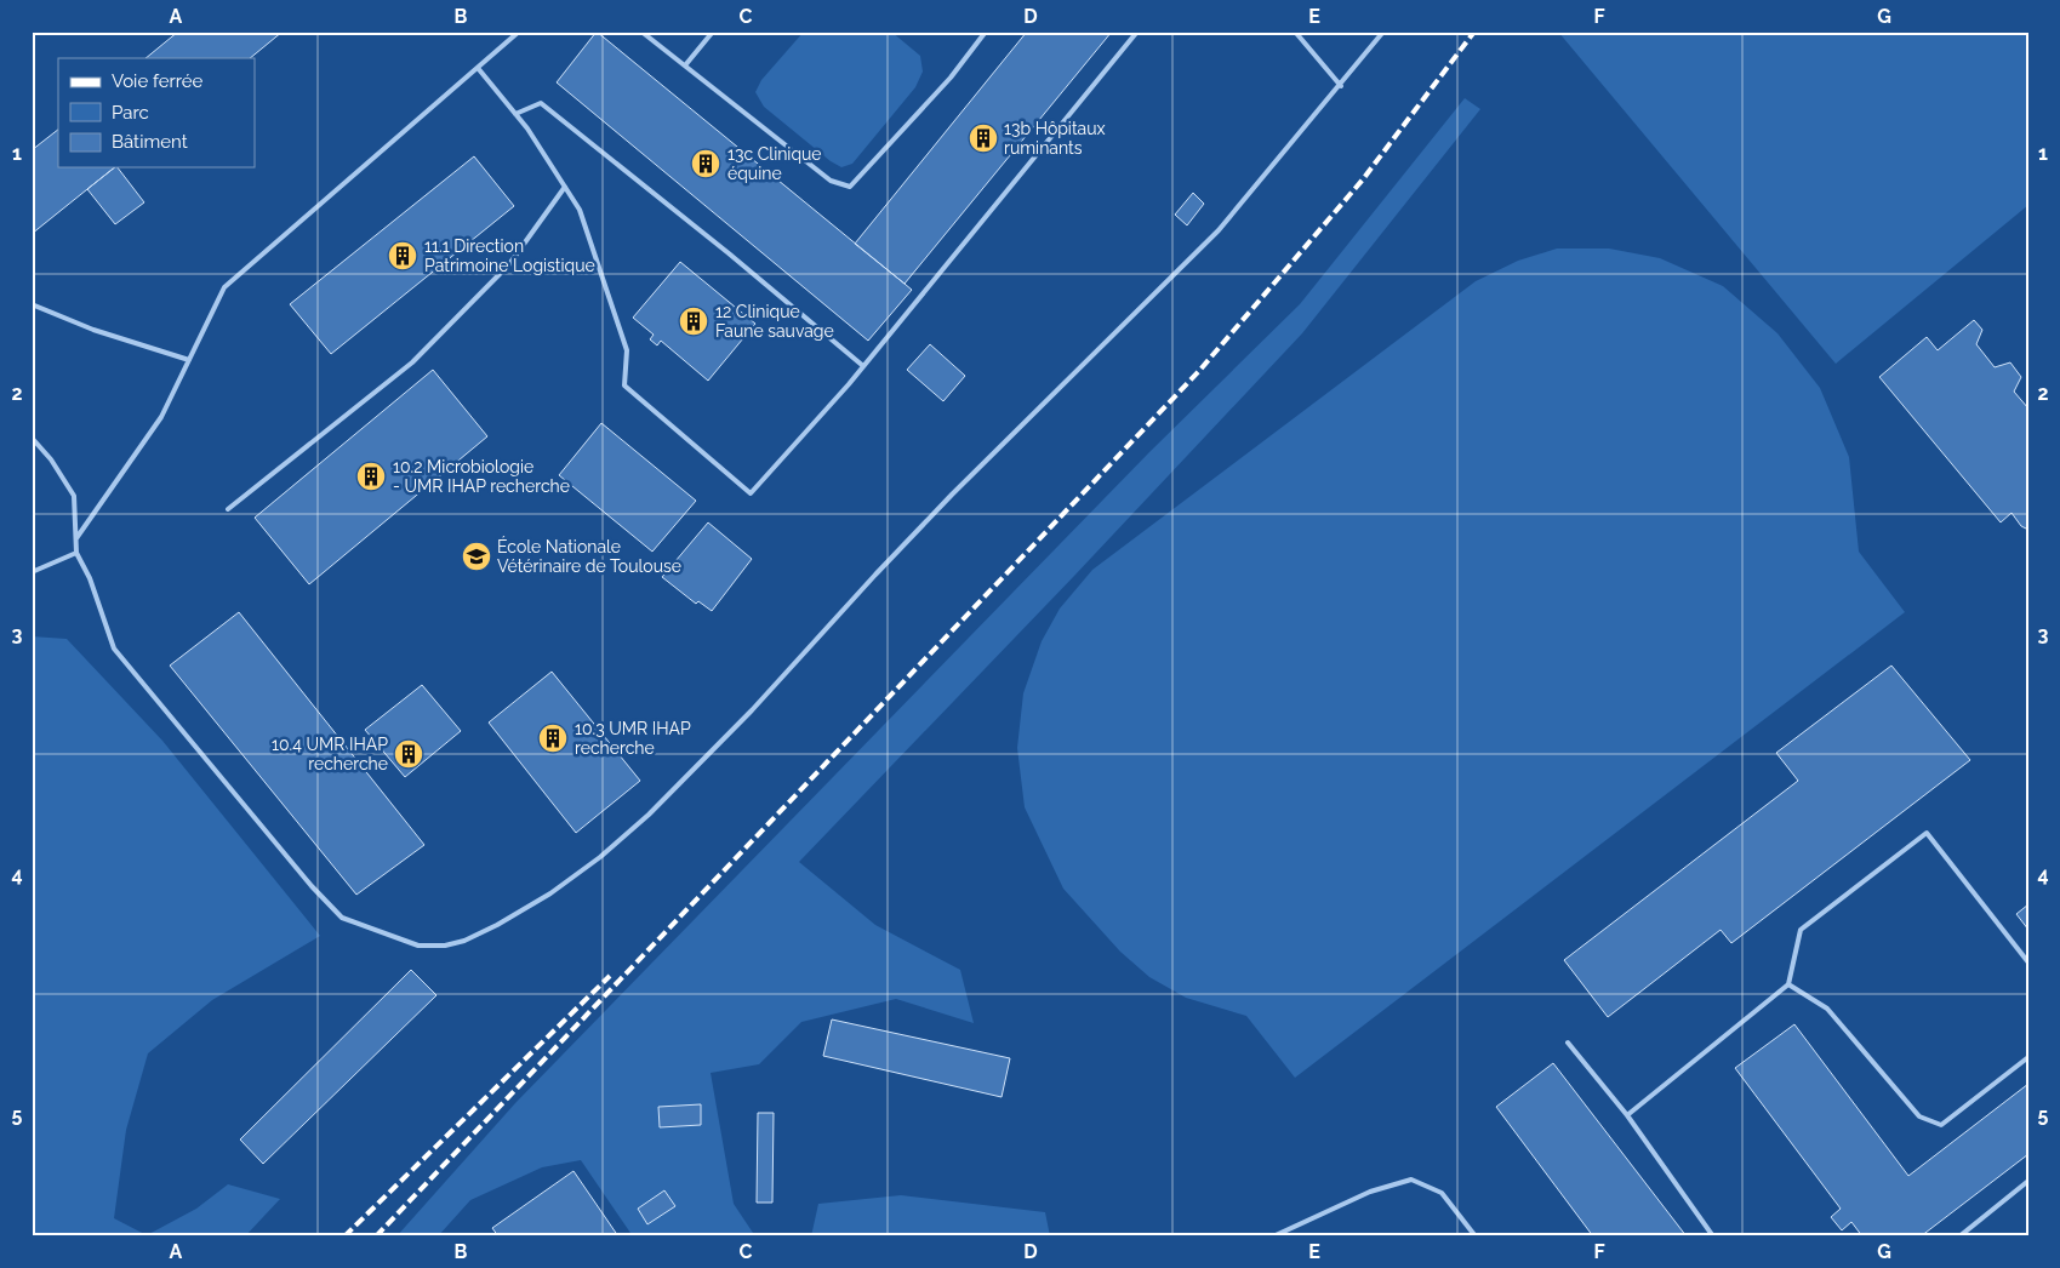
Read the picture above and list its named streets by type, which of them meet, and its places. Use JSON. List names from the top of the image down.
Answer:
{
  "places": {
    "building": [
      "13b Hôpitaux ruminants",
      "13c Clinique équine",
      "11.1 Direction Patrimoine Logistique",
      "12 Clinique Faune sauvage",
      "10.2 Microbiologie - UMR IHAP recherche",
      "10.3 UMR IHAP recherche",
      "10.4 UMR IHAP recherche"
    ],
    "school or university": ["École Nationale Vétérinaire de Toulouse"]
  },
  "legend": ["Voie ferrée", "Parc", "Bâtiment"],
  "grid": {
    "columns": [
      "A",
      "B",
      "C",
      "D",
      "E",
      "F",
      "G"
    ],
    "rows": [
      "1",
      "2",
      "3",
      "4",
      "5"
    ]
  }
}
